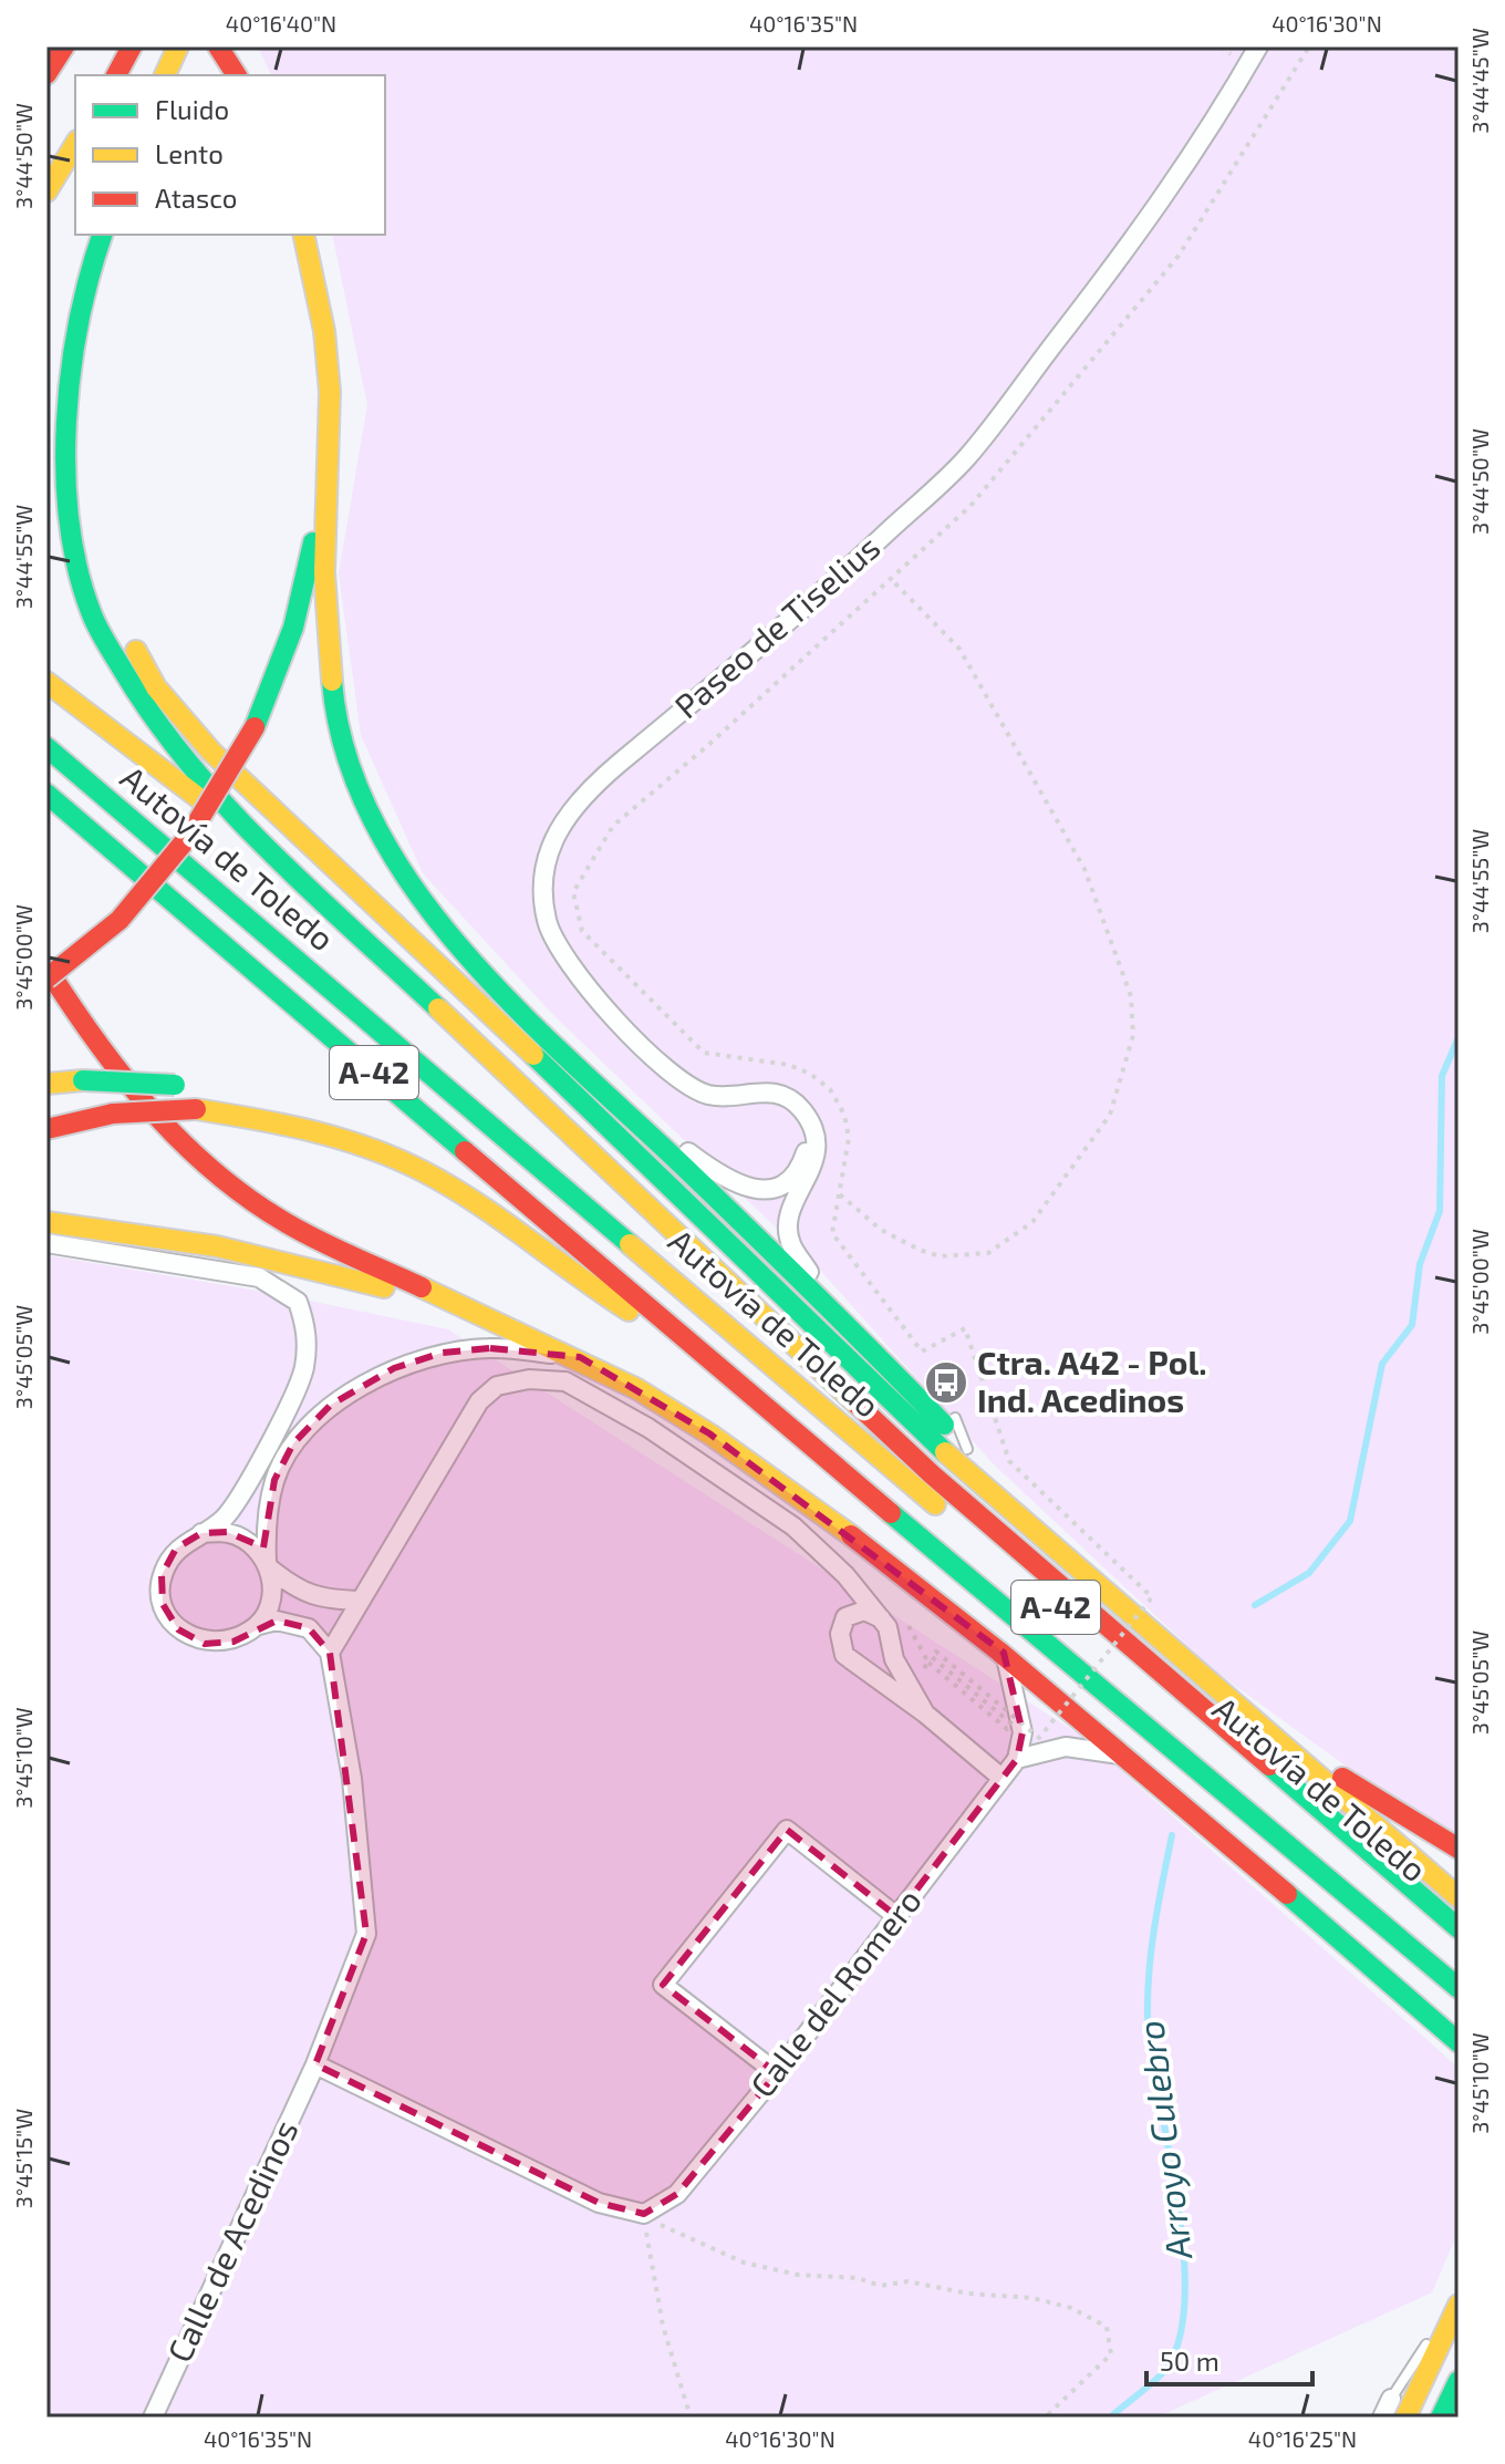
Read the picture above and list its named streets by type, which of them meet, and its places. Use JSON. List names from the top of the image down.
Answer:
{
  "streets": {
    "main road": ["Autovía de Toledo", "A-42"],
    "street": ["Paseo de Tiselius", "Calle del Romero", "Calle de Acedinos"]
  },
  "water": ["Arroyo Culebro"],
  "places": {
    "bus stop": ["Ctra. A42 - Pol. Ind. Acedinos"]
  },
  "legend": ["Fluido", "Lento", "Atasco"],
  "scale_bar": "50 m",
  "coordinates": [
    "40°16'40\"N",
    "40°16'35\"N",
    "40°16'30\"N",
    "3°44'45\"W",
    "3°44'50\"W",
    "3°44'55\"W",
    "3°45'00\"W",
    "3°45'05\"W",
    "3°45'10\"W",
    "3°45'15\"W",
    "40°16'25\"N"
  ]
}
